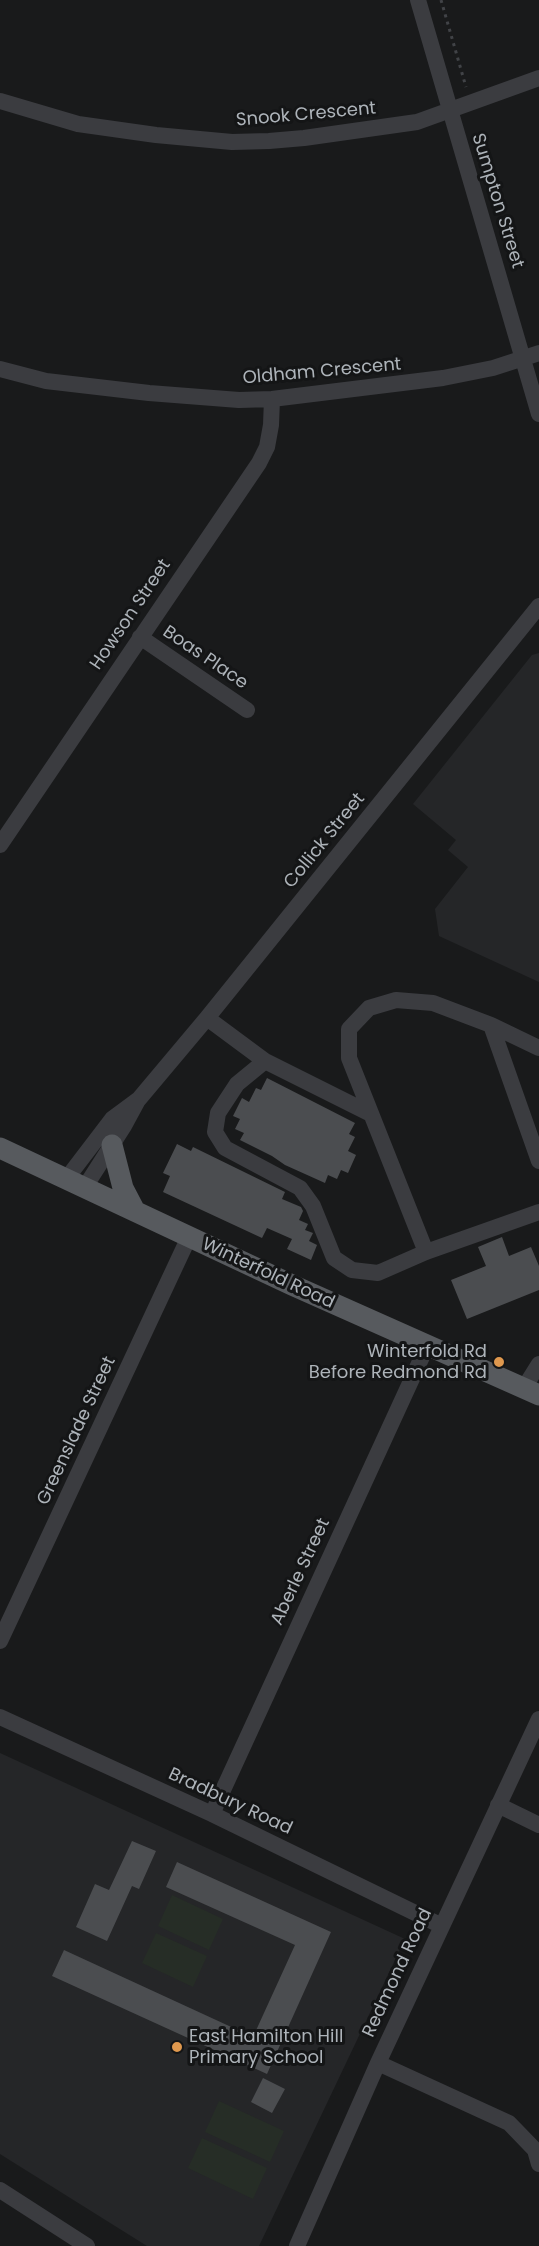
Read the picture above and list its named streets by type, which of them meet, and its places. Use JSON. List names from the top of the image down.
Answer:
{
  "streets": {
    "main road": ["Winterfold Road"],
    "street": [
      "Snook Crescent",
      "Sumpton Street",
      "Oldham Crescent",
      "Howson Street",
      "Boas Place",
      "Collick Street",
      "Greenslade Street",
      "Aberle Street",
      "Bradbury Road",
      "Redmond Road"
    ]
  },
  "crossings": [
    ["Snook Crescent", "Sumpton Street"],
    ["Sumpton Street", "Oldham Crescent"],
    ["Oldham Crescent", "Howson Street"],
    ["Howson Street", "Boas Place"],
    ["Collick Street", "Winterfold Road"],
    ["Winterfold Road", "Greenslade Street"],
    ["Winterfold Road", "Aberle Street"],
    ["Aberle Street", "Bradbury Road"],
    ["Bradbury Road", "Redmond Road"]
  ],
  "places": ["Winterfold Rd Before Redmond Rd", "East Hamilton Hill Primary School"]
}
